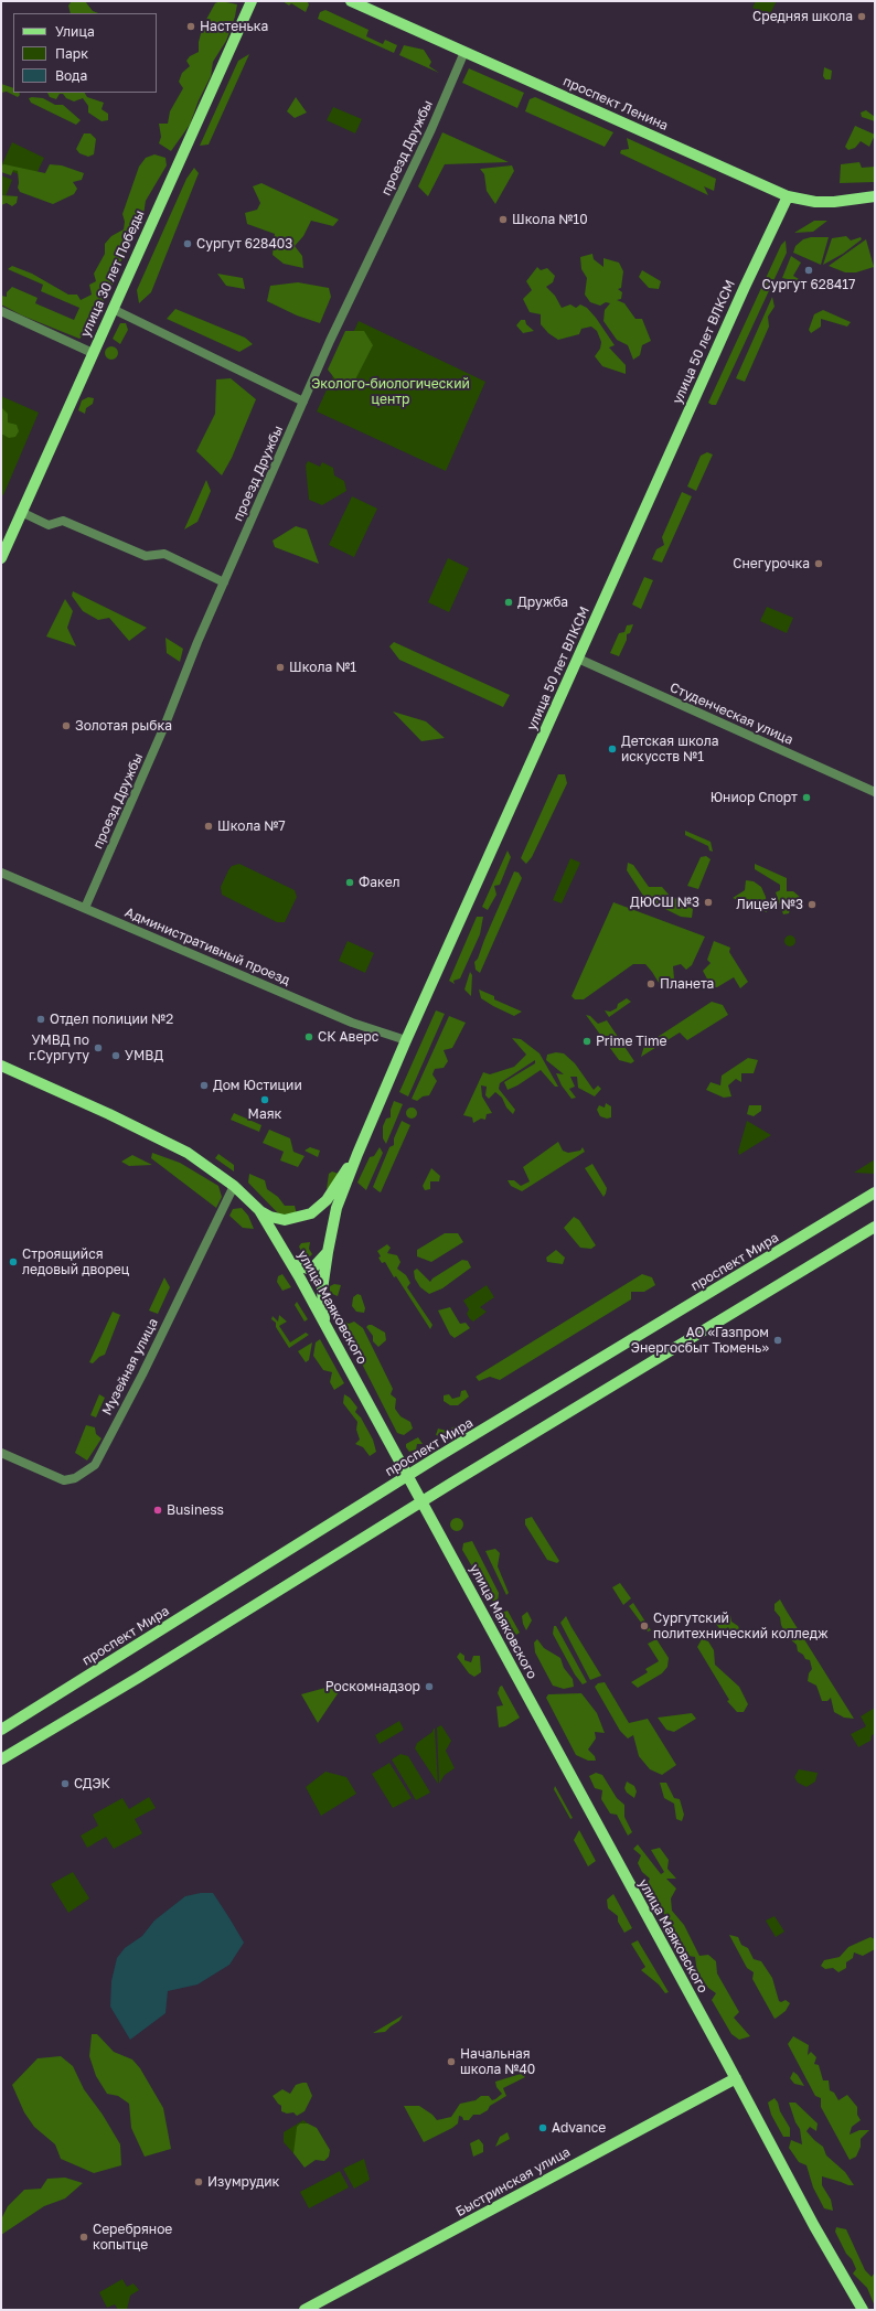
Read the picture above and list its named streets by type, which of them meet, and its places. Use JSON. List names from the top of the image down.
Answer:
{
  "streets": {
    "main road": [
      "проспект Ленина",
      "улица 30 лет Победы",
      "улица 50 лет ВЛКСМ",
      "проспект Мира",
      "улица Маяковского",
      "Быстринская улица"
    ],
    "street": [
      "проезд Дружбы",
      "Студенческая улица",
      "Административный проезд",
      "Музейная улица"
    ]
  },
  "crossings": [
    ["проспект Ленина", "проезд Дружбы"],
    ["проспект Ленина", "улица 50 лет ВЛКСМ"],
    ["проезд Дружбы", "Административный проезд"],
    ["улица 50 лет ВЛКСМ", "Студенческая улица"],
    ["улица 50 лет ВЛКСМ", "Административный проезд"],
    ["улица 50 лет ВЛКСМ", "улица Маяковского"],
    ["проспект Мира", "улица Маяковского"],
    ["улица Маяковского", "Музейная улица"],
    ["улица Маяковского", "Быстринская улица"]
  ],
  "parks": ["Эколого-биологический центр"],
  "places": [
    "Средняя школа",
    "Настенька",
    "Школа №10",
    "Сургут 628403",
    "Сургут 628417",
    "Снегурочка",
    "Дружба",
    "Школа №1",
    "Золотая рыбка",
    "Детская школа искусств №1",
    "Юниор Спорт",
    "Школа №7",
    "Факел",
    "ДЮСШ №3",
    "Лицей №3",
    "Планета",
    "Отдел полиции №2",
    "СК Аверс",
    "Prime Time",
    "УМВД по г.Сургуту",
    "УМВД",
    "Дом Юстиции",
    "Маяк",
    "Строящийся ледовый дворец",
    "АО «Газпром Энергосбыт Тюмень»",
    "Business",
    "Сургутский политехнический колледж",
    "Роскомнадзор",
    "СДЭК",
    "Начальная школа №40",
    "Advance",
    "Изумрудик",
    "Серебряное копытце"
  ],
  "legend": ["Улица", "Парк", "Вода"]
}
